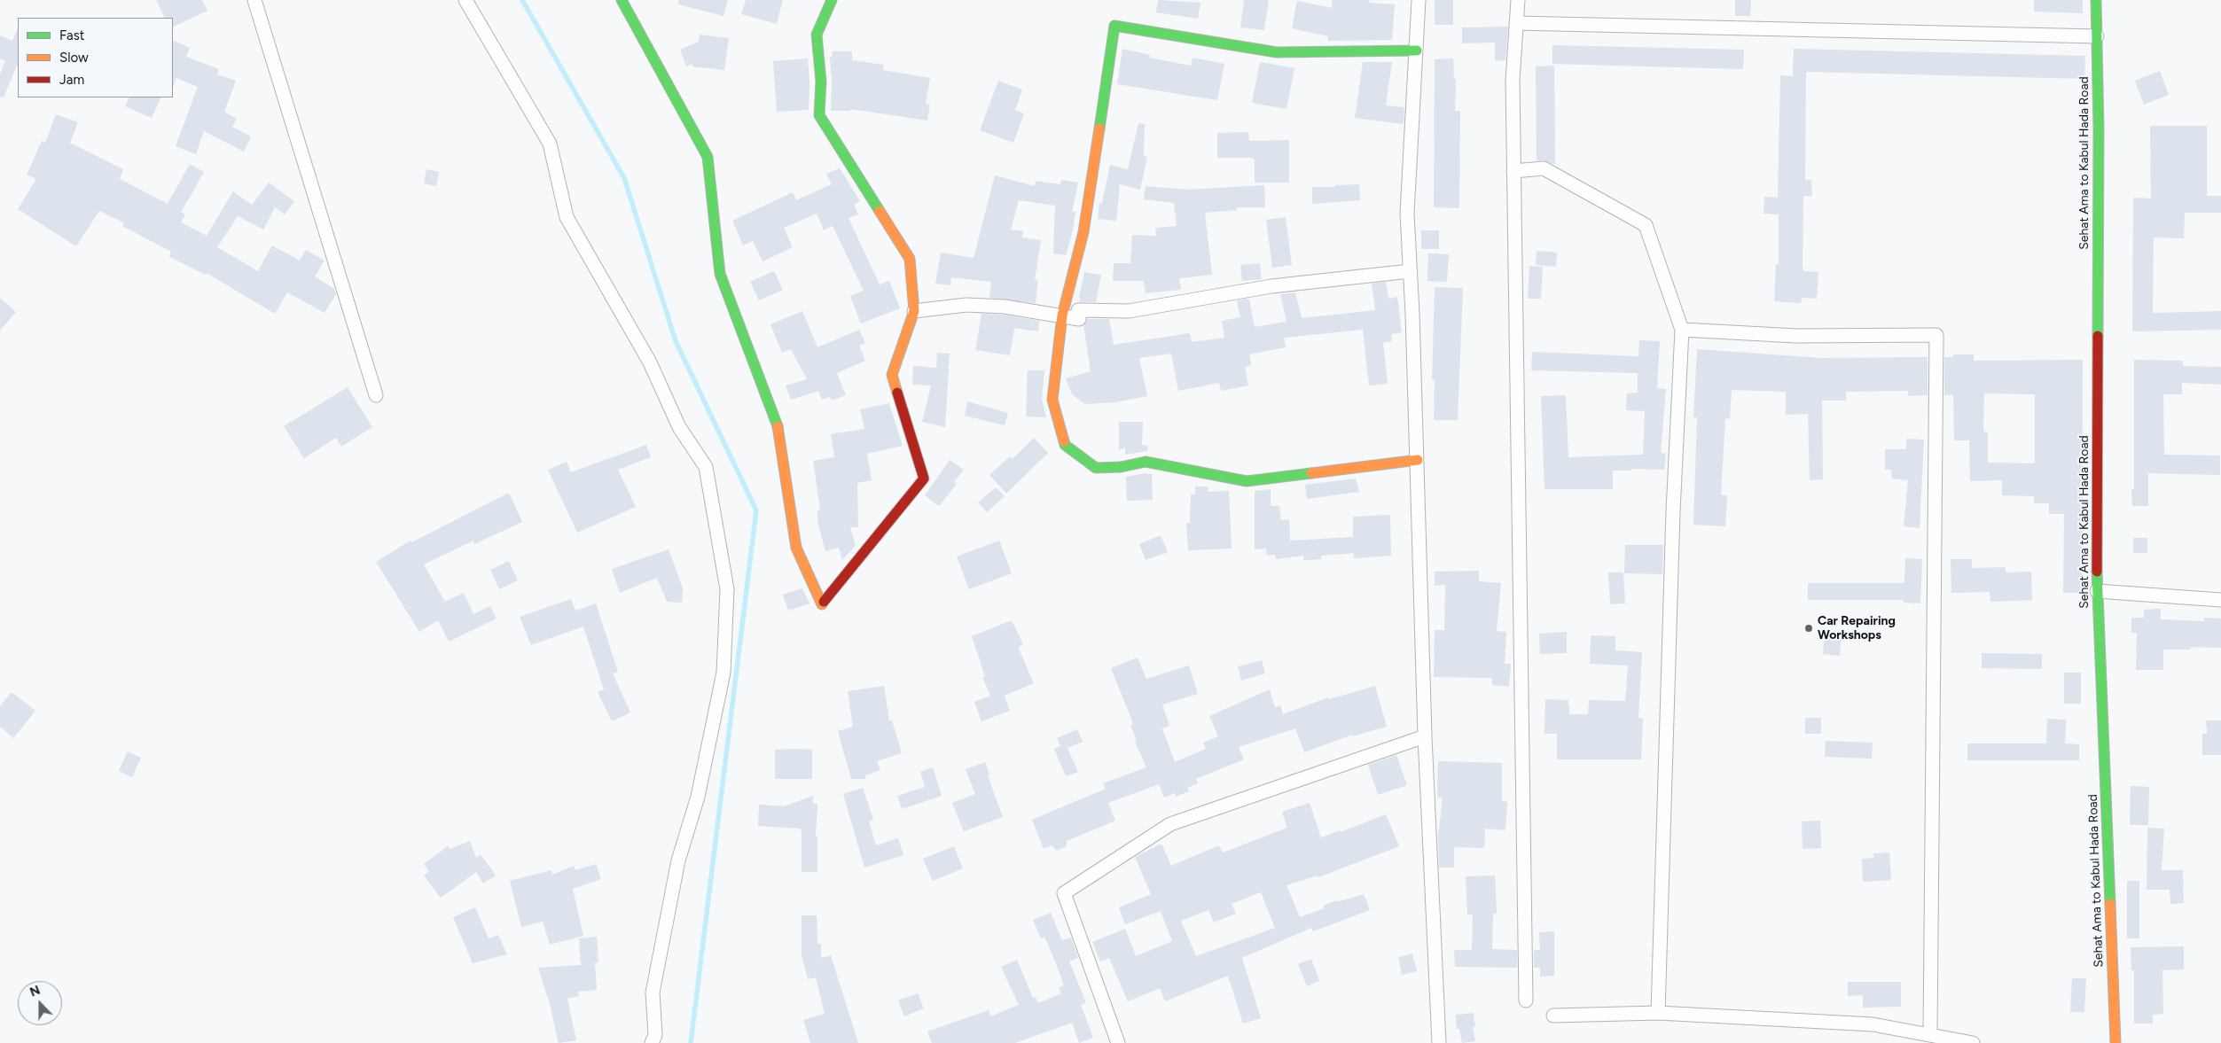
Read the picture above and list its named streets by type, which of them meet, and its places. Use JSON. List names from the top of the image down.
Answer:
{
  "streets": {
    "street": ["Sehat Ama to Kabul Hada Road"]
  },
  "places": ["Car Repairing Workshops"],
  "legend": ["Fast", "Slow", "Jam"],
  "north": "top"
}
